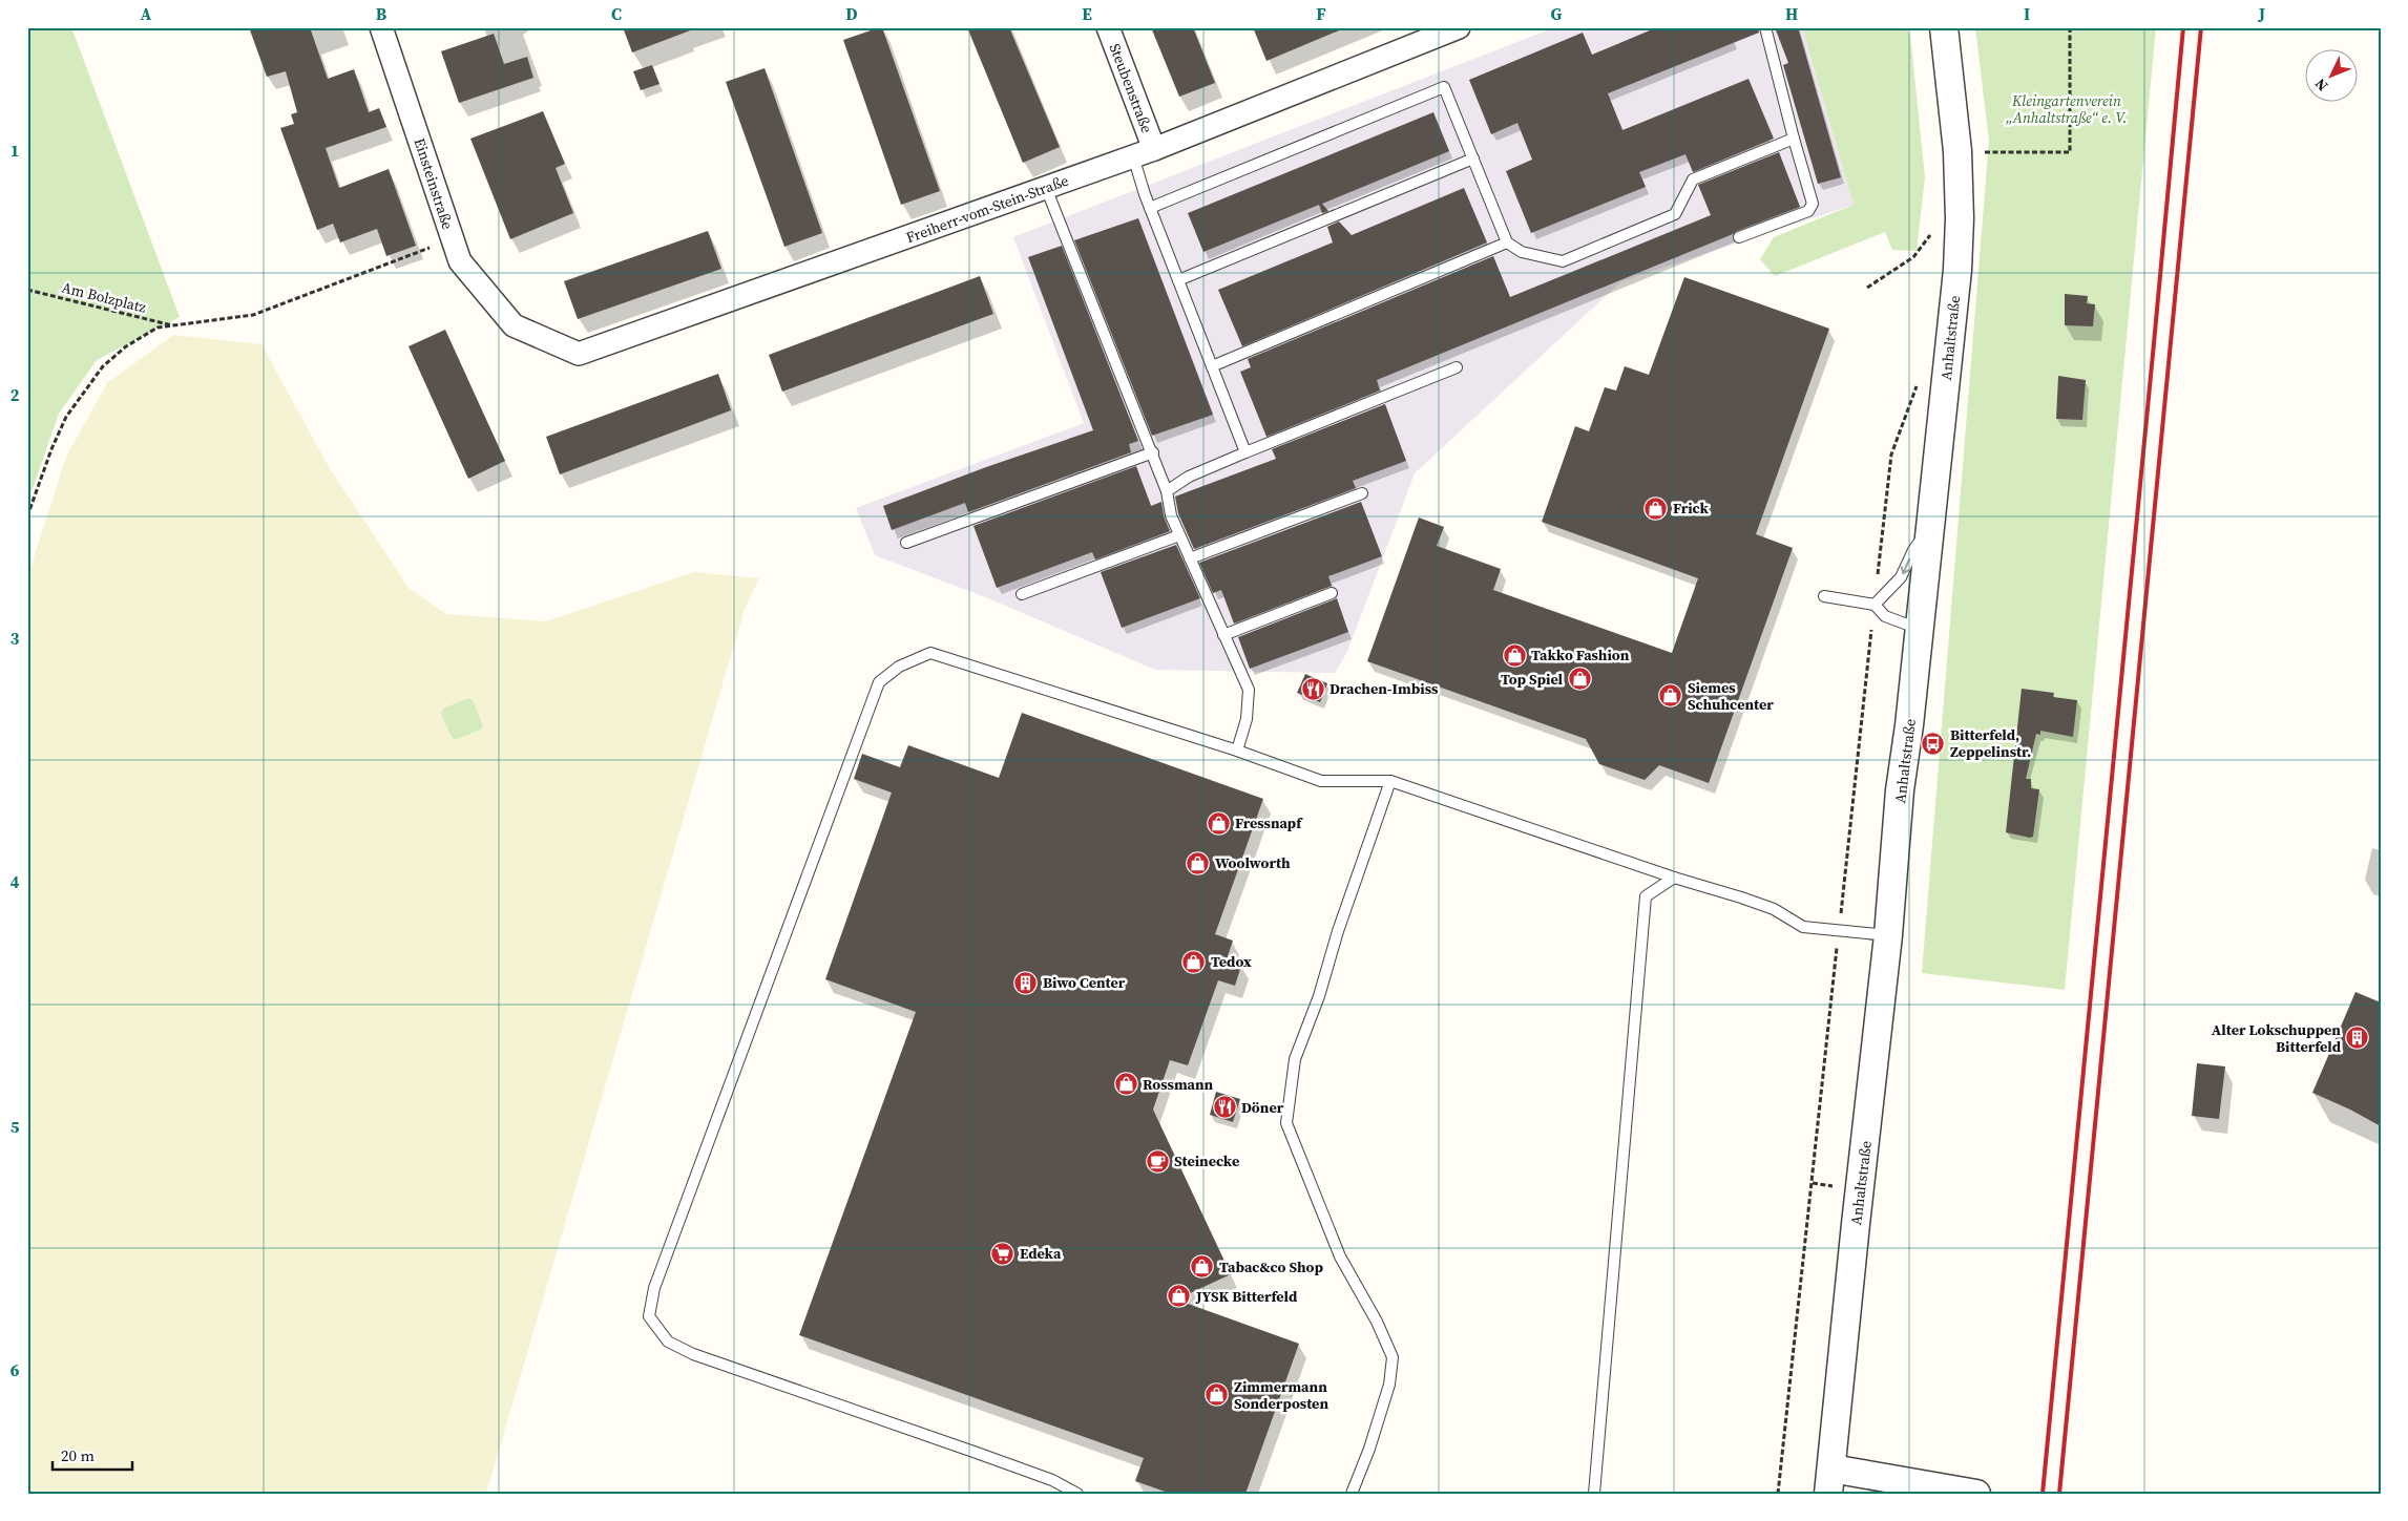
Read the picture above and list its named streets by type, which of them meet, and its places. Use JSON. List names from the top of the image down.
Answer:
{
  "streets": {
    "street": [
      "Steubenstraße",
      "Einsteinstraße",
      "Freiherr-vom-Stein-Straße",
      "Anhaltstraße"
    ],
    "path": ["Am Bolzplatz"]
  },
  "crossings": [
    ["Steubenstraße", "Freiherr-vom-Stein-Straße"],
    ["Einsteinstraße", "Freiherr-vom-Stein-Straße"]
  ],
  "parks": ["Kleingartenverein „Anhaltstraße“ e. V."],
  "places": {
    "shop": [
      "Frick",
      "Takko Fashion",
      "Top Spiel",
      "Siemes Schuhcenter",
      "Fressnapf",
      "Woolworth",
      "Tedox",
      "Rossmann",
      "Tabac&co Shop",
      "JYSK Bitterfeld",
      "Zimmermann Sonderposten"
    ],
    "restaurant": ["Drachen-Imbiss", "Döner"],
    "bus stop": ["Bitterfeld, Zeppelinstr."],
    "building": ["Biwo Center", "Alter Lokschuppen Bitterfeld"],
    "cafe": ["Steinecke"],
    "supermarket": ["Edeka"]
  },
  "scale_bar": "20 m",
  "north": "bottom left",
  "grid": {
    "columns": [
      "A",
      "B",
      "C",
      "D",
      "E",
      "F",
      "G",
      "H",
      "I",
      "J"
    ],
    "rows": [
      "1",
      "2",
      "3",
      "4",
      "5",
      "6"
    ]
  }
}
